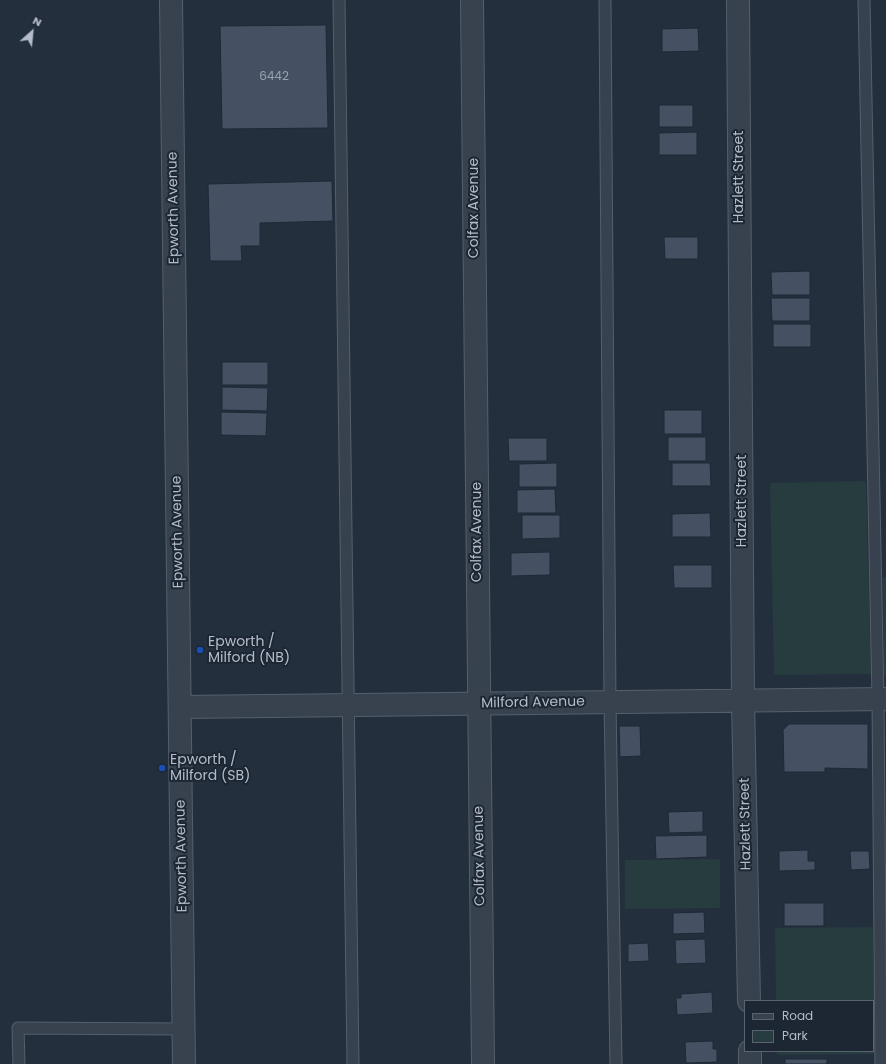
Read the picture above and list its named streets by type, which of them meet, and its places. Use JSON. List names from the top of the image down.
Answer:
{
  "streets": {
    "street": [
      "Hazlett Street",
      "Epworth Avenue",
      "Colfax Avenue",
      "Milford Avenue"
    ]
  },
  "crossings": [
    ["Hazlett Street", "Milford Avenue"],
    ["Epworth Avenue", "Milford Avenue"],
    ["Colfax Avenue", "Milford Avenue"]
  ],
  "places": ["Epworth / Milford (NB)", "Epworth / Milford (SB)"],
  "house_numbers": ["6442"],
  "legend": ["Road", "Park"],
  "north": "top right"
}
